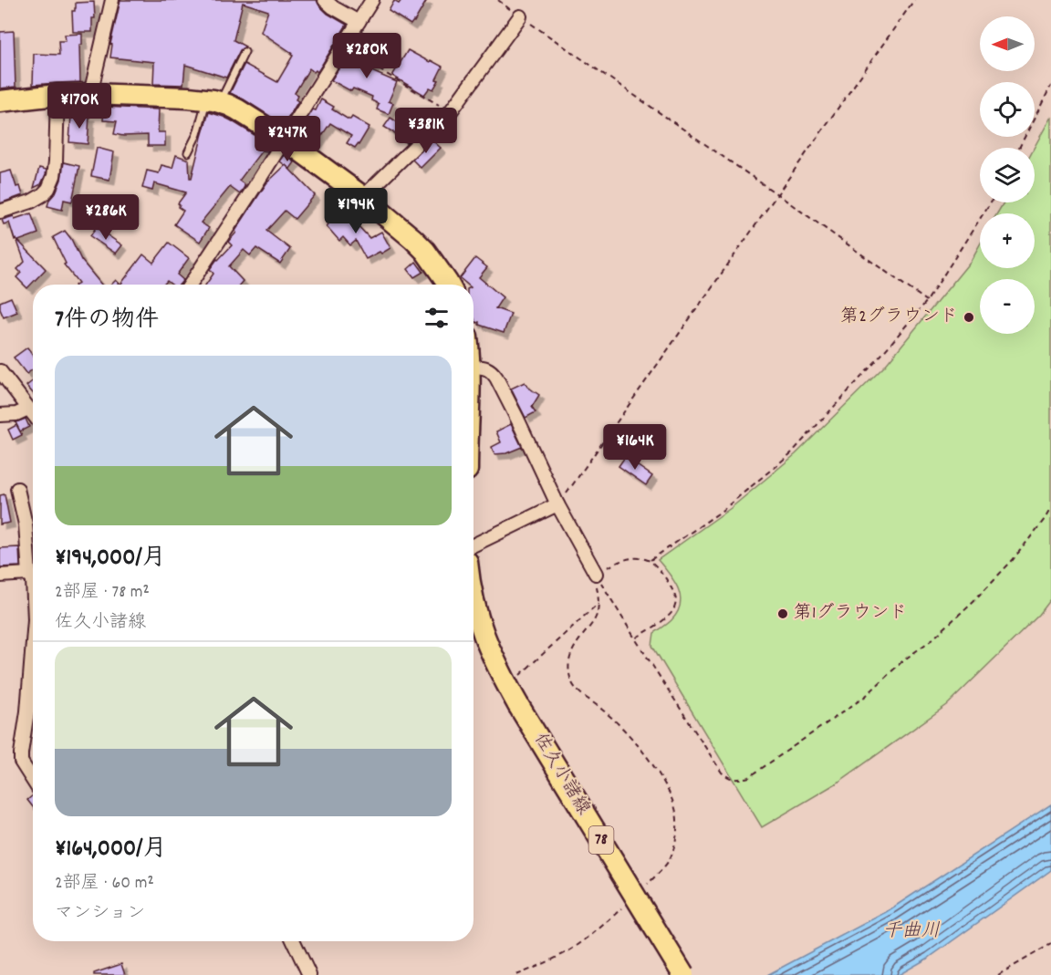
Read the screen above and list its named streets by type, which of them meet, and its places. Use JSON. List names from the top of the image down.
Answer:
{
  "streets": {
    "main road": ["佐久小諸線", "78"]
  },
  "water": ["千曲川"],
  "places": ["第2グラウンド", "第1グラウンド"],
  "north": "left",
  "page": {
    "map_buttons": ["+", "−"],
    "price": [
      "¥280K",
      "¥170K",
      "¥381K",
      "¥247K",
      "¥194K",
      "¥286K",
      "¥164K"
    ],
    "heading": "7件の物件",
    "list": [
      {
        "name": "¥194,000/月",
        "note": "2部屋 · 78 m² · 佐久小諸線"
      },
      {
        "name": "¥164,000/月",
        "note": "2部屋 · 60 m² · マンション"
      }
    ]
  }
}
